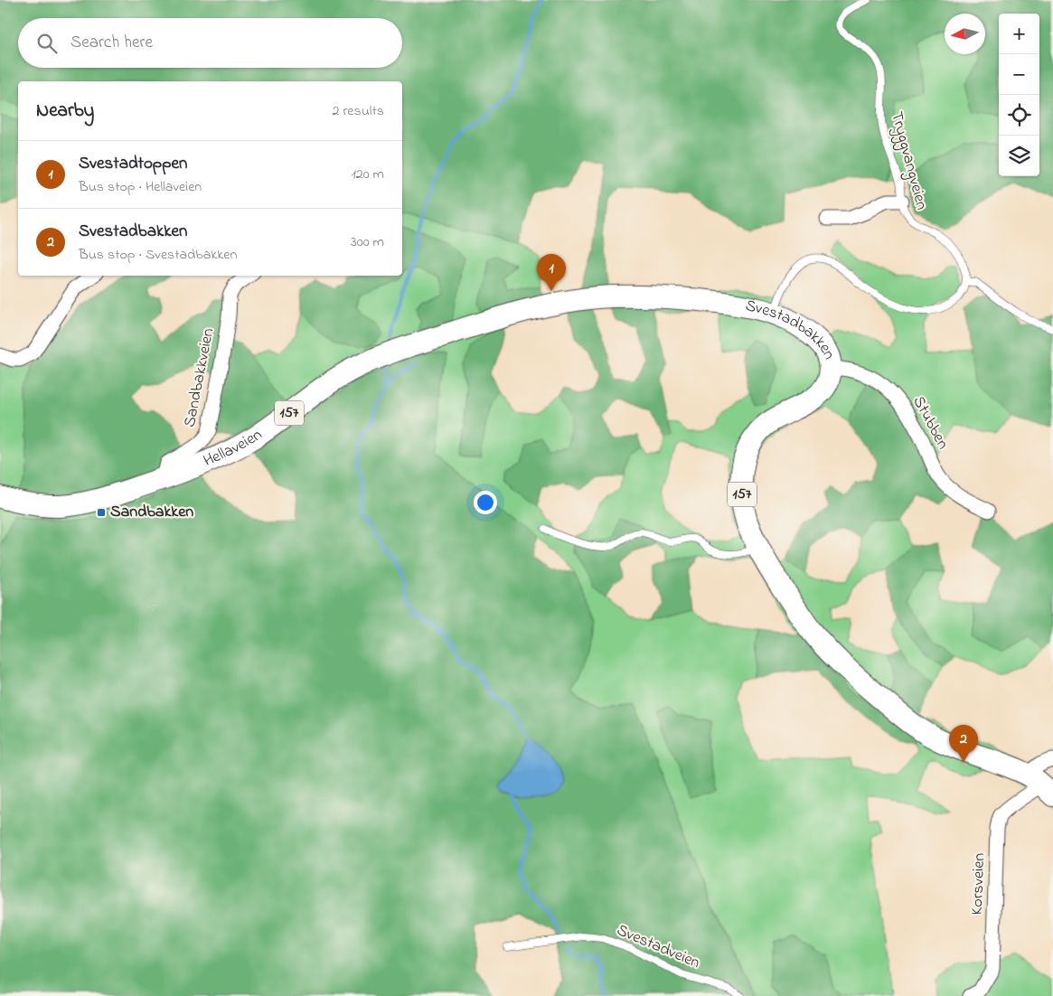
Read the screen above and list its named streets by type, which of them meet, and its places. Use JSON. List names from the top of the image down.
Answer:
{
  "streets": {
    "main road": ["Svestadbakken", "157", "Hellaveien"],
    "street": ["Sandbakkveien", "Stubben", "Korsveien"],
    "lane": ["Tryggvangveien", "Svestadveien"]
  },
  "crossings": [
    ["Svestadbakken", "Stubben"],
    ["Svestadbakken", "Hellaveien"],
    ["Svestadbakken", "Korsveien"],
    ["Sandbakkveien", "Hellaveien"]
  ],
  "places": {
    "transit": ["Sandbakken"]
  },
  "north": "left",
  "page": {
    "map_buttons": ["+", "−"],
    "search": "Search here",
    "heading": ["Nearby", "2 results"],
    "list": [
      {
        "mark": "1",
        "name": "Svestadtoppen",
        "note": "Bus stop · Hellaveien",
        "value": "120 m"
      },
      {
        "mark": "2",
        "name": "Svestadbakken",
        "note": "Bus stop · Svestadbakken",
        "value": "300 m"
      }
    ],
    "pins": ["1", "2"]
  }
}
